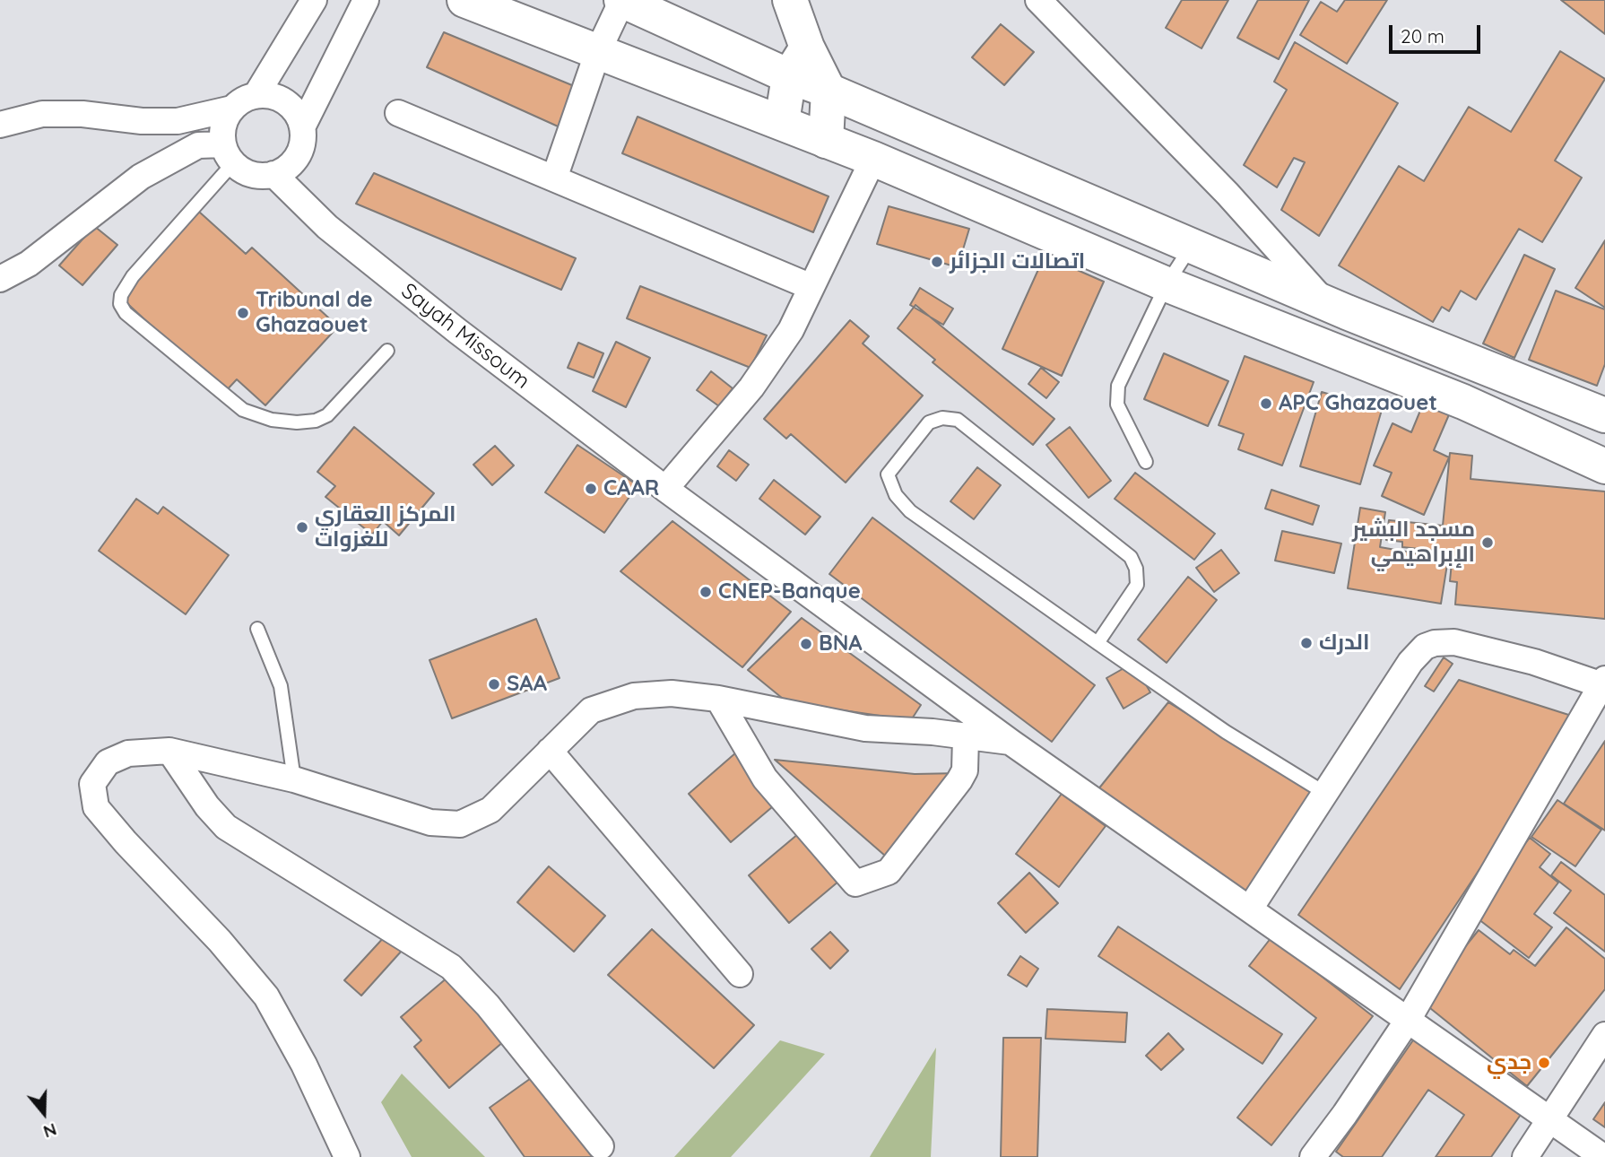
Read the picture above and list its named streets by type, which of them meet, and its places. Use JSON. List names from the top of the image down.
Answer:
{
  "streets": {
    "street": ["Sayah Missoum"]
  },
  "places": [
    "اتصالات الجزائر",
    "Tribunal de Ghazaouet",
    "APC Ghazaouet",
    "CAAR",
    "المركز العقاري للغزوات",
    "مسجد البشير الإبراهيمي",
    "CNEP-Banque",
    "الدرك",
    "BNA",
    "SAA",
    "جدي"
  ],
  "scale_bar": "20 m",
  "north": "bottom"
}
